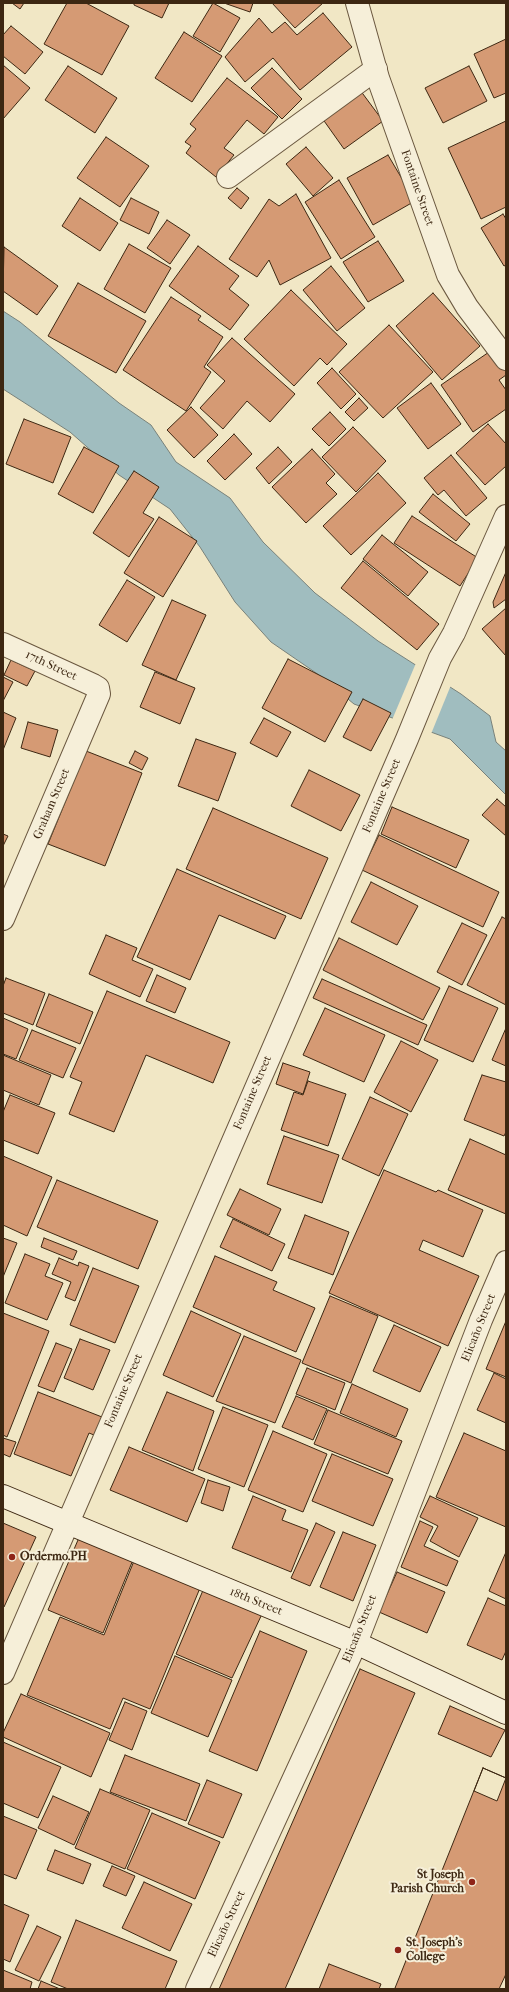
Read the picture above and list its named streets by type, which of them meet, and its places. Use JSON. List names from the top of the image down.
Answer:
{
  "streets": {
    "street": [
      "Fontaine Street",
      "17th Street",
      "Graham Street",
      "Elicaño Street",
      "18th Street"
    ]
  },
  "crossings": [
    ["Fontaine Street", "18th Street"],
    ["17th Street", "Graham Street"],
    ["Elicaño Street", "18th Street"]
  ],
  "places": ["Ordermo.PH", "St Joseph Parish Church", "St. Joseph's College"]
}
